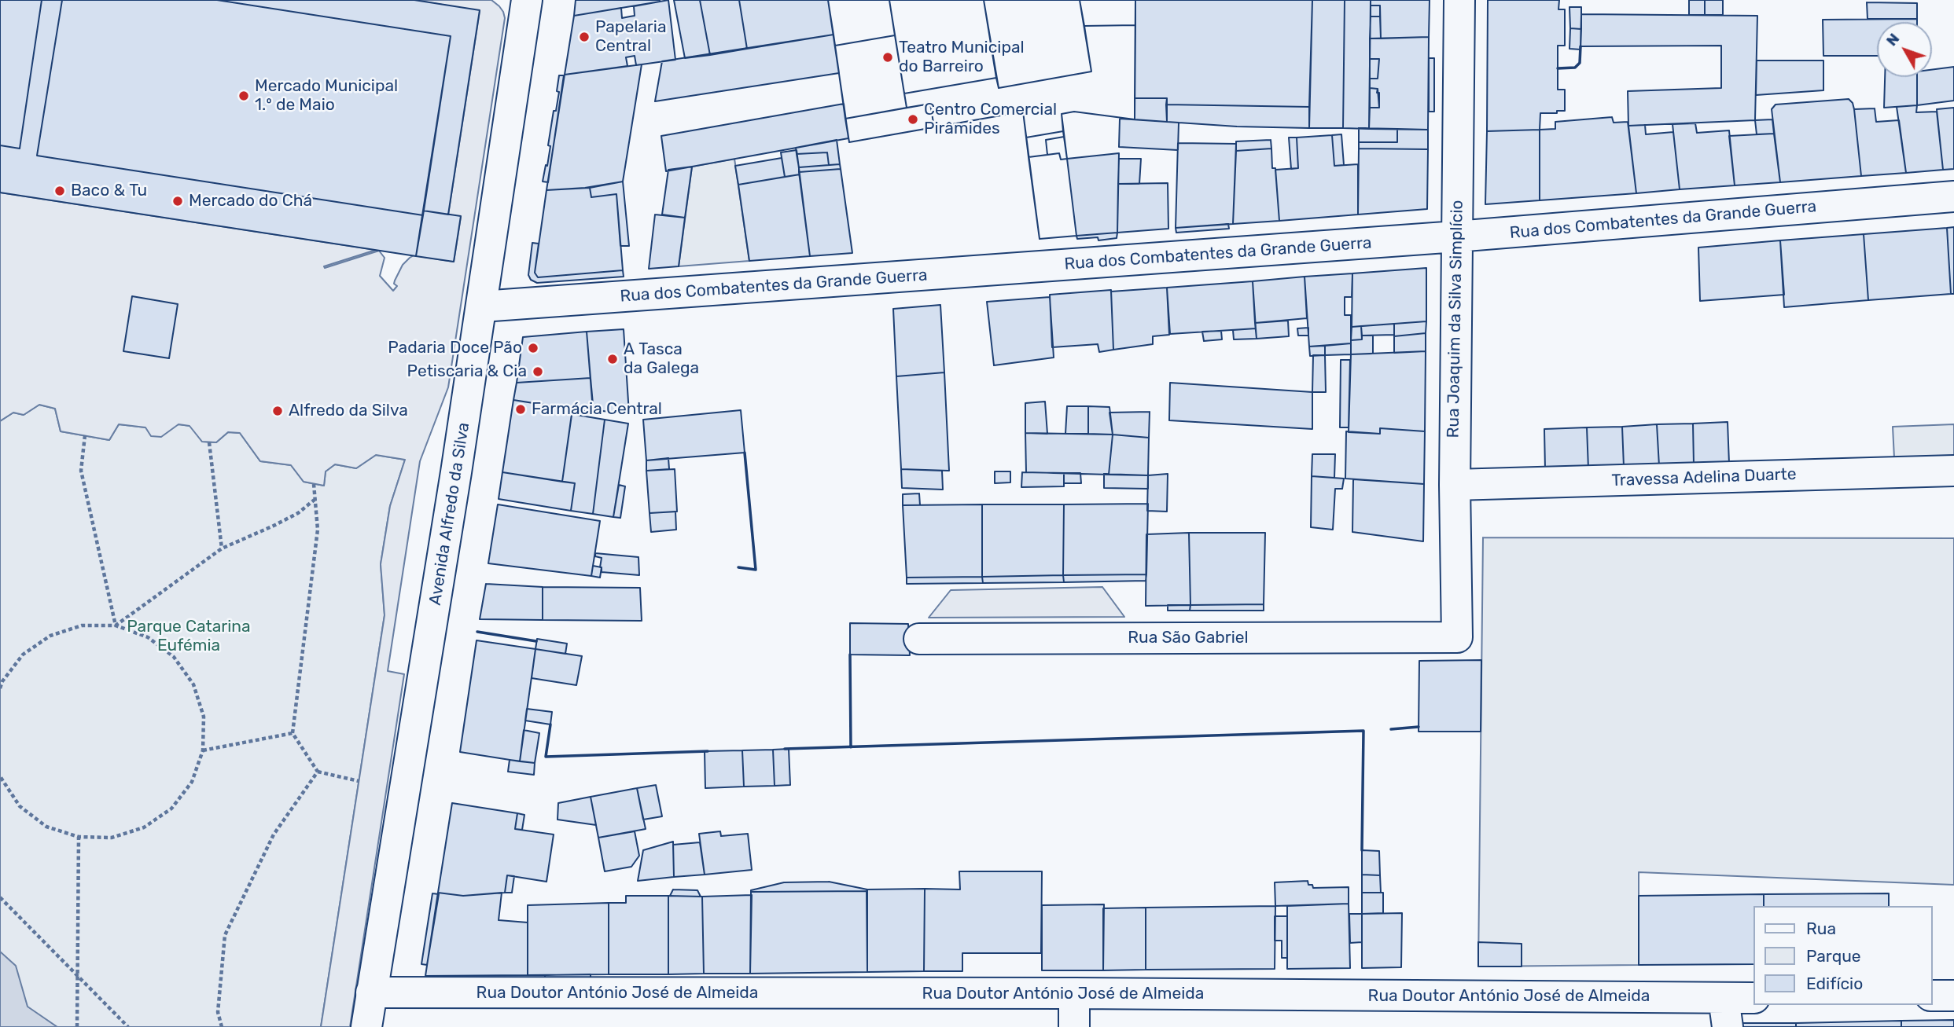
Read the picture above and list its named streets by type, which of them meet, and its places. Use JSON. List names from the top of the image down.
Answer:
{
  "streets": {
    "street": [
      "Rua dos Combatentes da Grande Guerra",
      "Rua Joaquim da Silva Simplício",
      "Travessa Adelina Duarte",
      "Avenida Alfredo da Silva",
      "Rua São Gabriel",
      "Rua Doutor António José de Almeida"
    ]
  },
  "crossings": [
    ["Rua dos Combatentes da Grande Guerra", "Rua Joaquim da Silva Simplício"],
    ["Rua dos Combatentes da Grande Guerra", "Avenida Alfredo da Silva"],
    ["Rua Joaquim da Silva Simplício", "Travessa Adelina Duarte"],
    ["Rua Joaquim da Silva Simplício", "Rua São Gabriel"],
    ["Avenida Alfredo da Silva", "Rua Doutor António José de Almeida"]
  ],
  "parks": ["Parque Catarina Eufémia"],
  "places": [
    "Papelaria Central",
    "Teatro Municipal do Barreiro",
    "Mercado Municipal 1.º de Maio",
    "Centro Comercial Pirâmides",
    "Baco & Tu",
    "Mercado do Chá",
    "Padaria Doce Pão",
    "A Tasca da Galega",
    "Petiscaria & Cia",
    "Farmácia Central",
    "Alfredo da Silva"
  ],
  "legend": ["Rua", "Parque", "Edifício"],
  "north": "top left"
}
